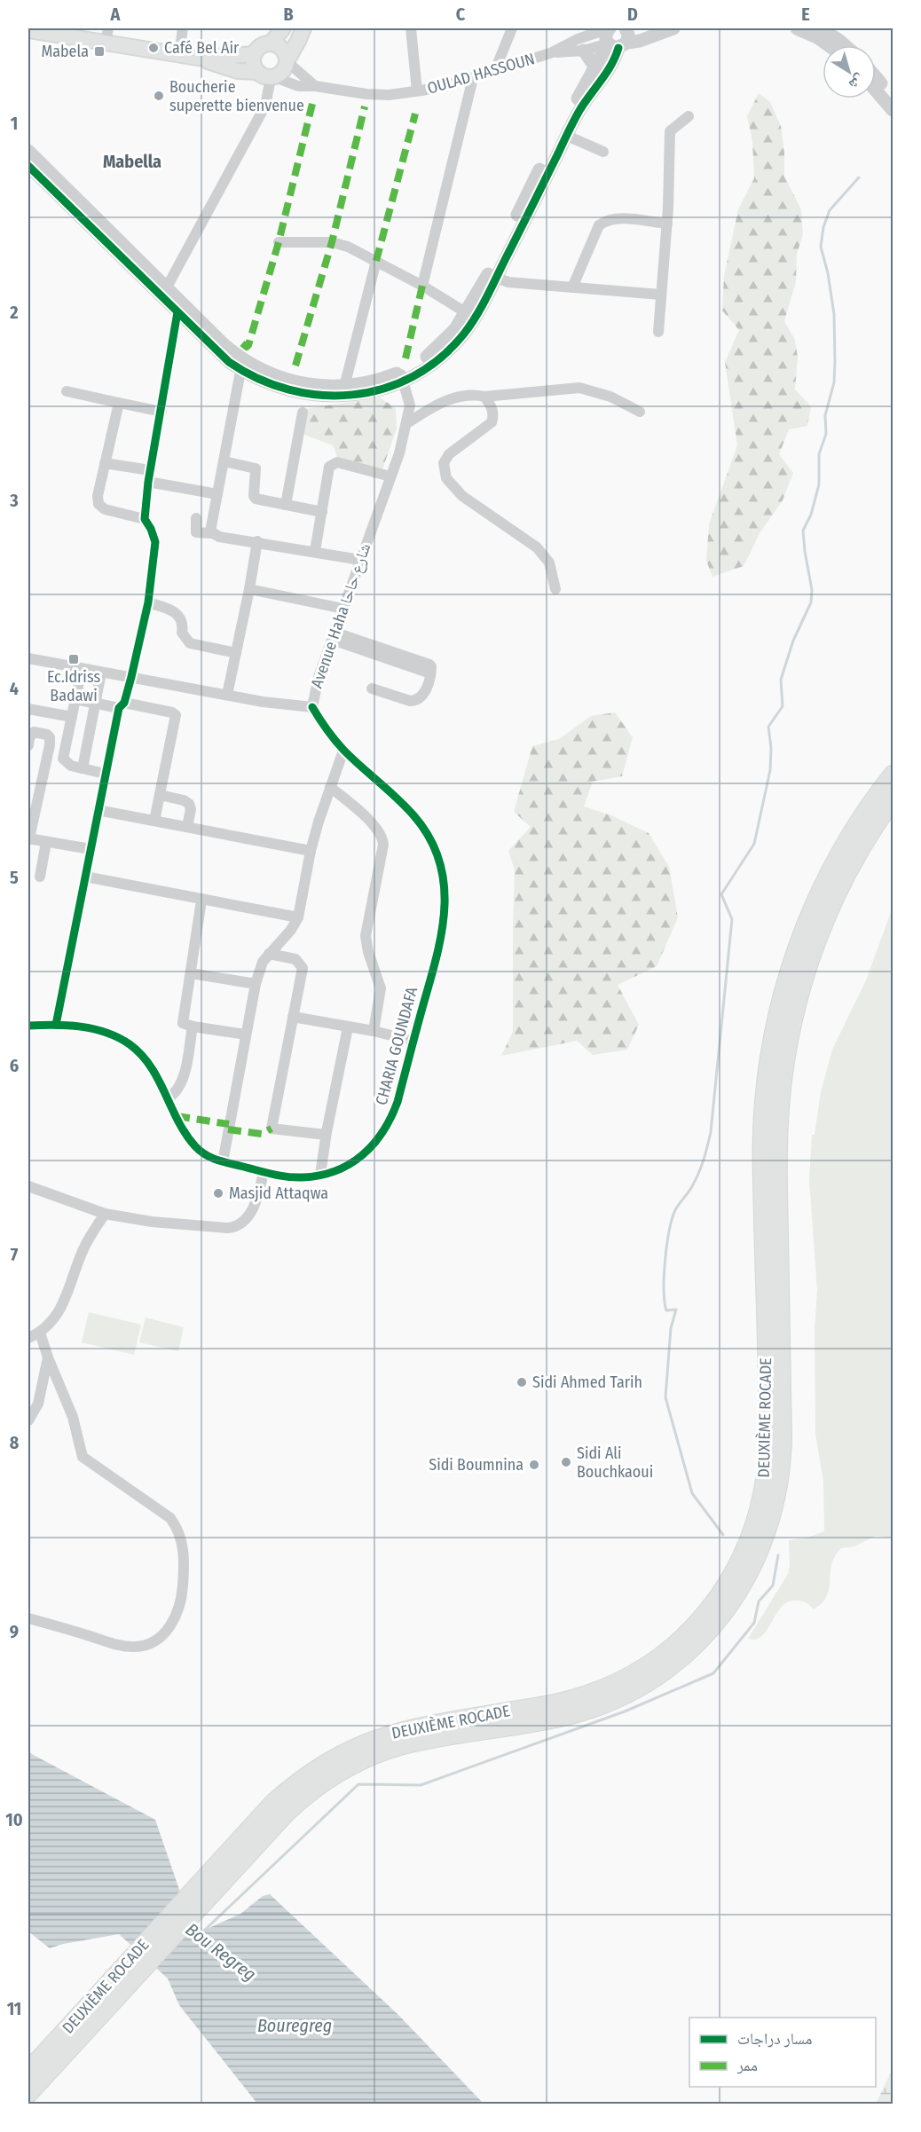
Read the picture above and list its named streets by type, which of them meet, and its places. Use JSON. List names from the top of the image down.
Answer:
{
  "streets": {
    "highway": ["DEUXIÈME ROCADE"],
    "street": ["OULAD HASSOUN", "Avenue Haha شارع حاحا", "CHARIA GOUNDAFA"]
  },
  "crossings": [
    ["Avenue Haha شارع حاحا", "CHARIA GOUNDAFA"]
  ],
  "districts": ["Mabella"],
  "water": ["Bou Regreg", "Bouregreg"],
  "places": {
    "other": [
      "Café Bel Air",
      "Boucherie superette bienvenue",
      "Masjid Attaqwa",
      "Sidi Ahmed Tarih",
      "Sidi Ali Bouchkaoui",
      "Sidi Boumnina"
    ],
    "transit": ["Mabela", "Ec.Idriss Badawi"]
  },
  "legend": ["مسار دراجات", "ممر"],
  "north": "bottom right",
  "grid": {
    "columns": [
      "A",
      "B",
      "C",
      "D",
      "E"
    ],
    "rows": [
      "1",
      "2",
      "3",
      "4",
      "5",
      "6",
      "7",
      "8",
      "9",
      "10",
      "11"
    ]
  }
}
